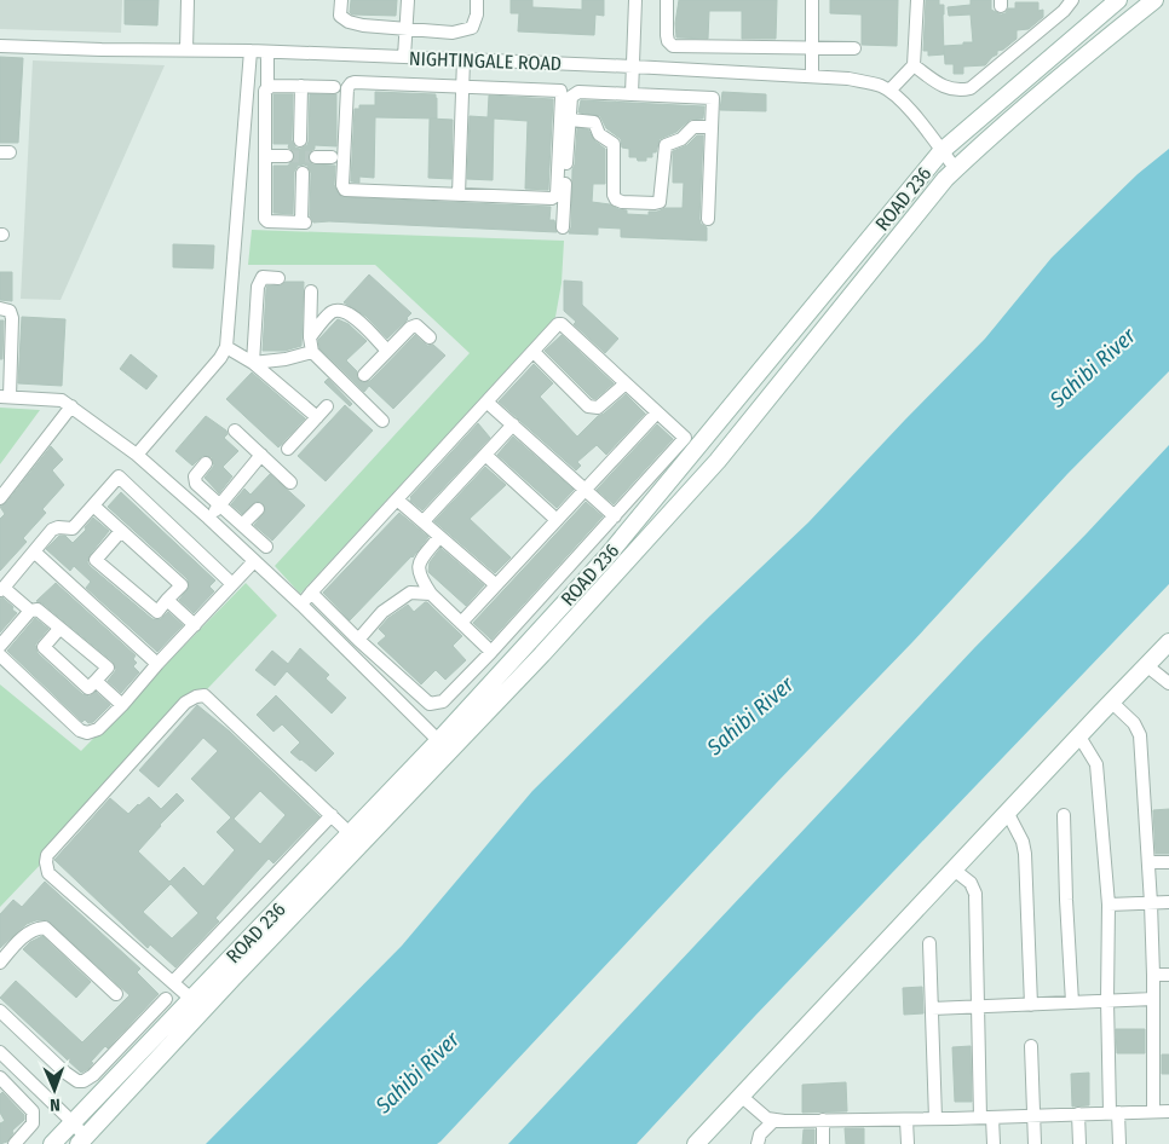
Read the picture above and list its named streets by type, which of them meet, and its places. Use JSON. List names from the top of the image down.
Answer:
{
  "streets": {
    "street": ["NIGHTINGALE ROAD", "ROAD 236"]
  },
  "crossings": [
    ["NIGHTINGALE ROAD", "ROAD 236"]
  ],
  "water": ["Sahibi River"],
  "north": "bottom"
}
